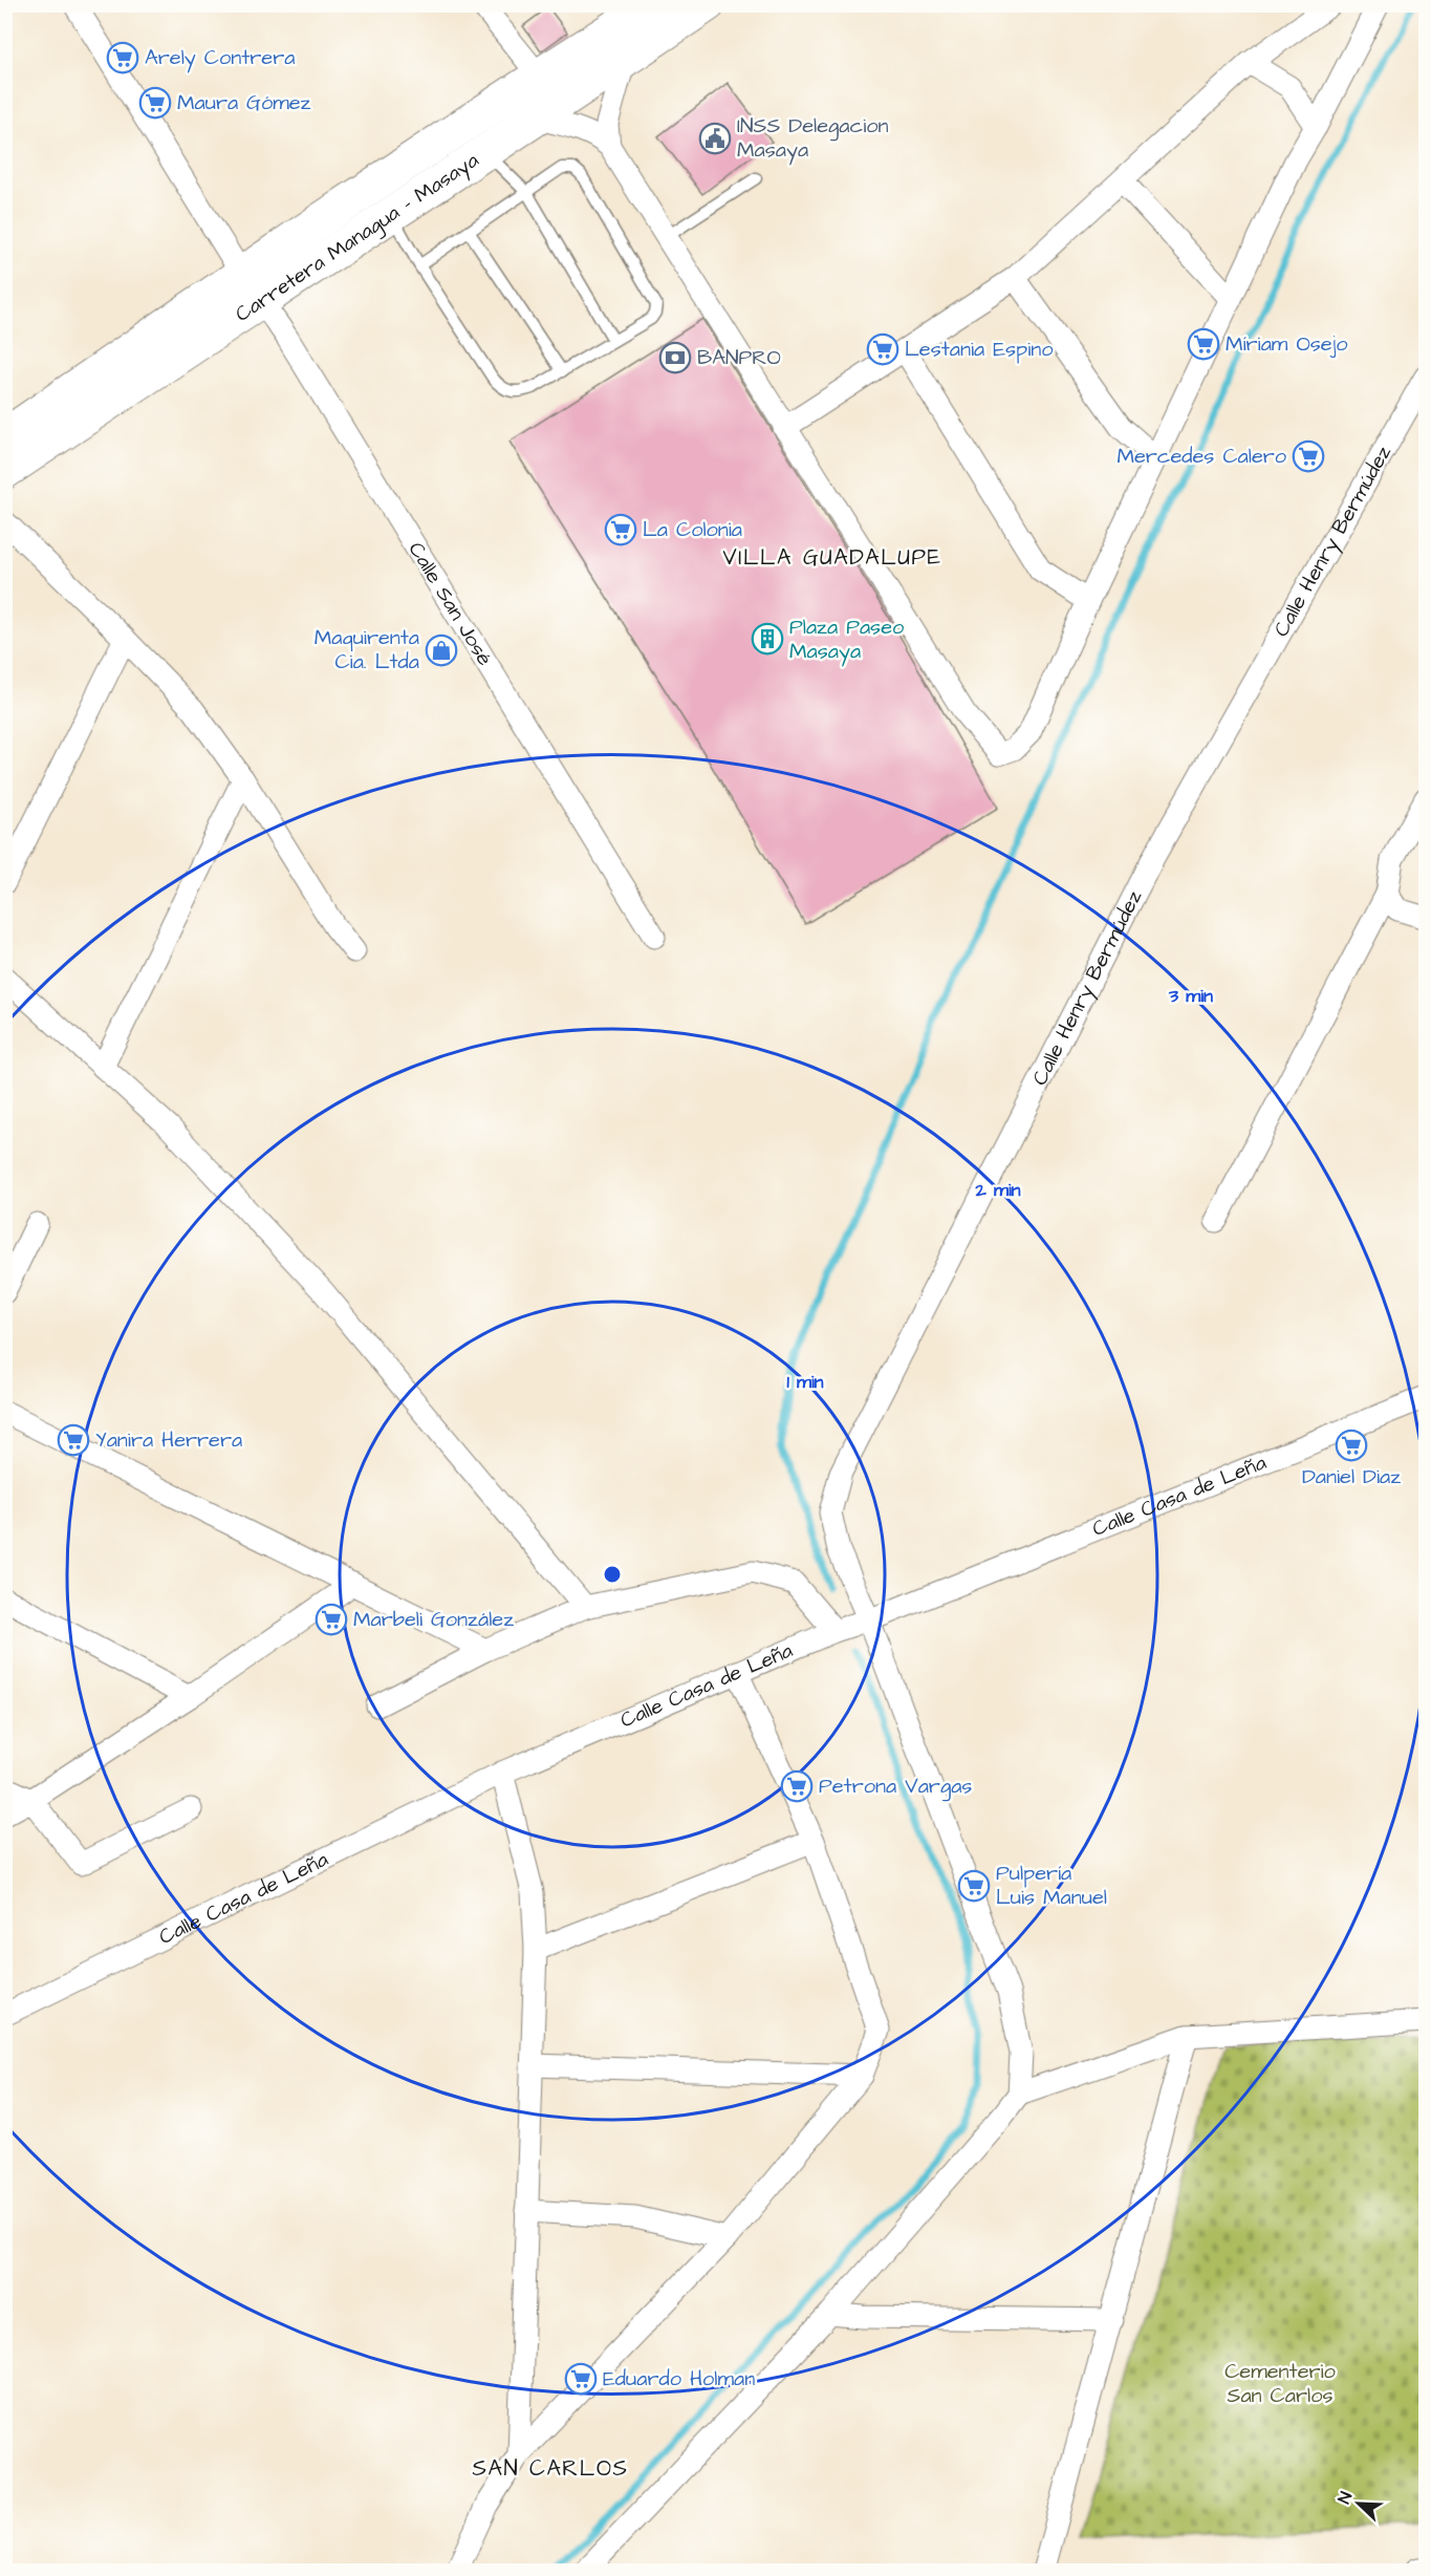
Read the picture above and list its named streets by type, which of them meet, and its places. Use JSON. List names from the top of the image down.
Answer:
{
  "streets": {
    "highway": ["Carretera Managua - Masaya"],
    "street": ["Calle Henry Bermúdez", "Calle San José", "Calle Casa de Leña"]
  },
  "crossings": [
    ["Carretera Managua - Masaya", "Calle San José"],
    ["Calle Henry Bermúdez", "Calle Casa de Leña"]
  ],
  "districts": ["VILLA GUADALUPE", "SAN CARLOS"],
  "parks": ["Cementerio San Carlos"],
  "places": {
    "supermarket": [
      "Arely Contrera",
      "Maura Gómez",
      "Míriam Osejo",
      "Lestania Espino",
      "Mercedes Calero",
      "La Colonia",
      "Yanira Herrera",
      "Daniel Diaz",
      "Marbeli González",
      "Petrona Vargas",
      "Pulpería Luis Manuel",
      "Eduardo Holman"
    ],
    "public building": ["INSS Delegacion Masaya"],
    "bank": ["BANPRO"],
    "building": ["Plaza Paseo Masaya"],
    "shop": ["Maquirenta Cia. Ltda"]
  },
  "north": "top left",
  "rings": ["3 min", "2 min", "1 min"]
}
